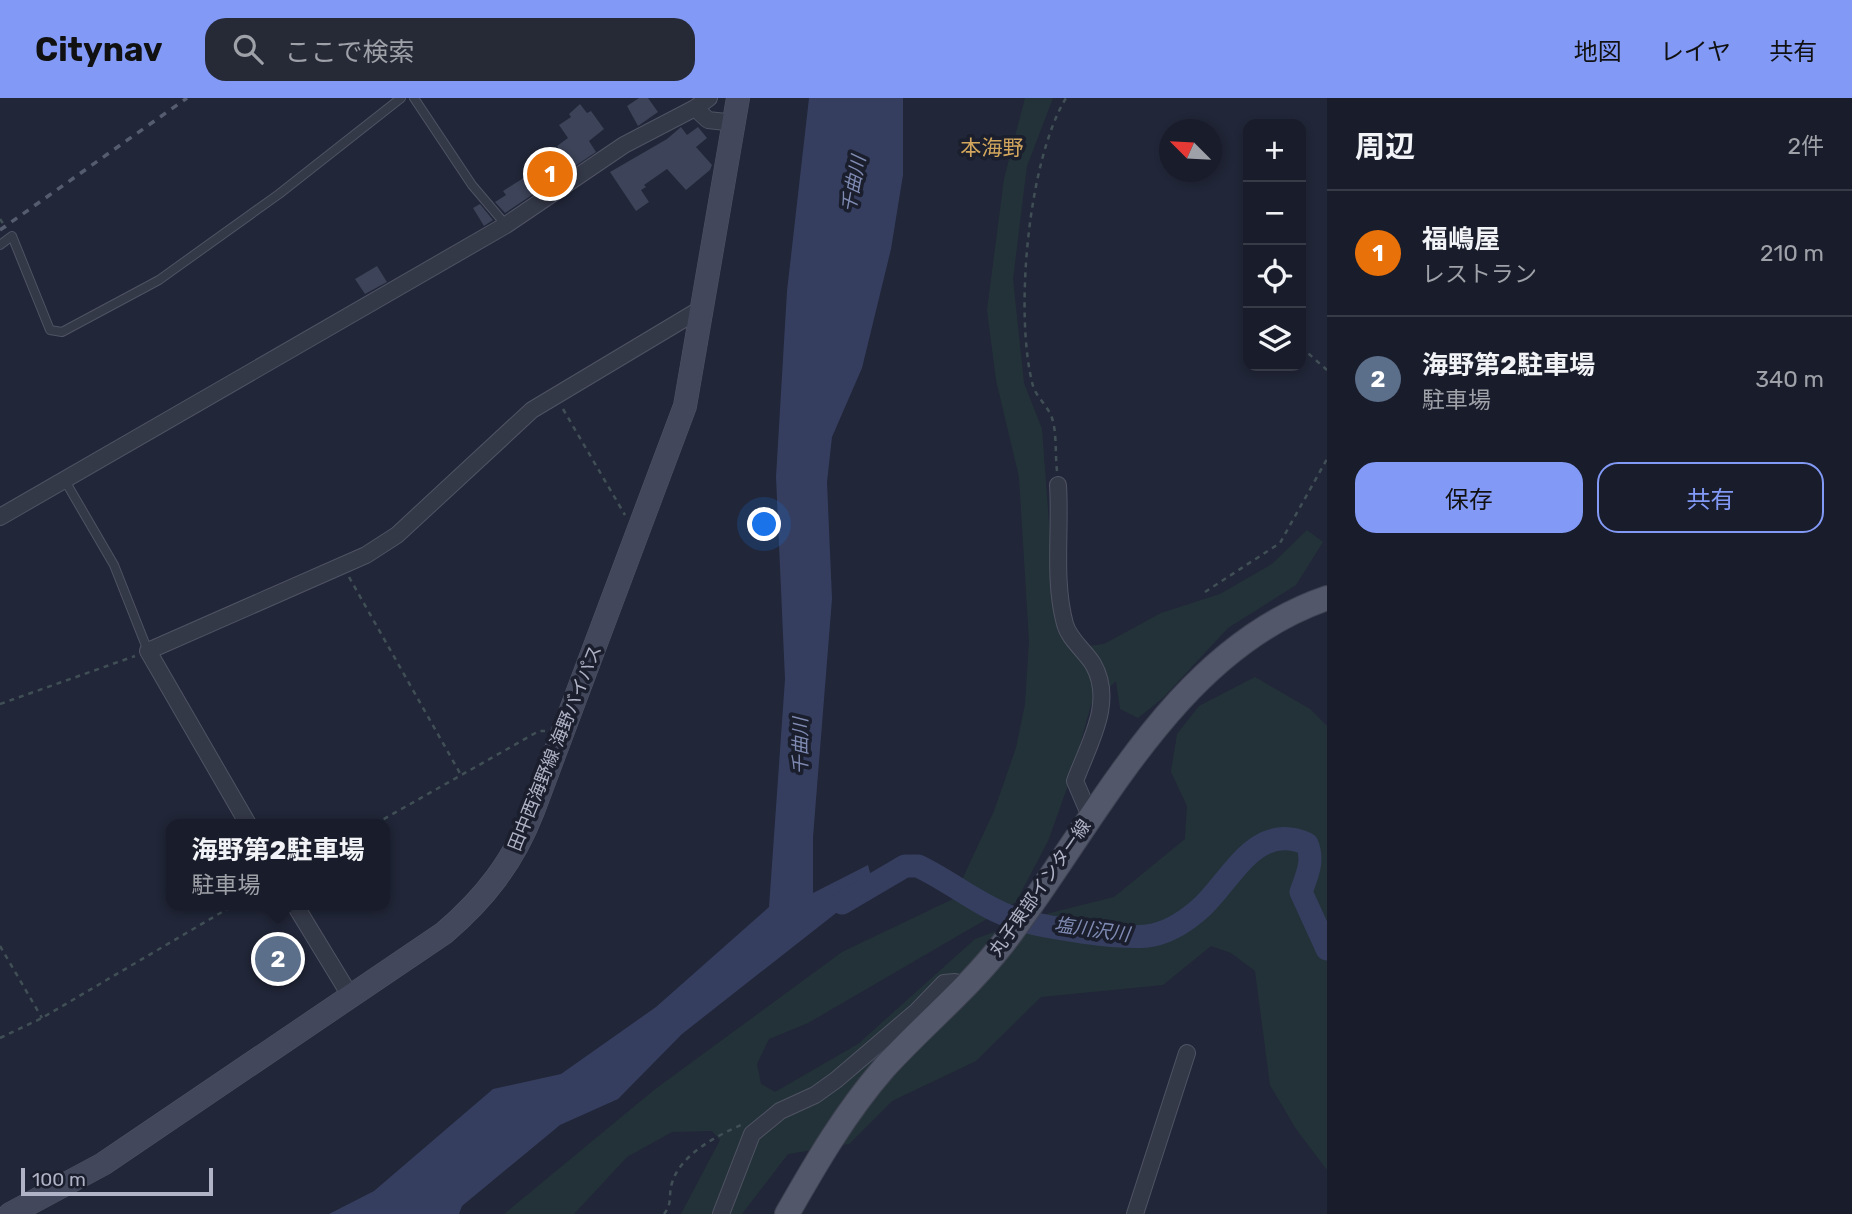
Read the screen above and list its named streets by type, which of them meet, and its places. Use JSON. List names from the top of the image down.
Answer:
{
  "streets": {
    "main road": ["丸子東部インター線"],
    "street": ["田中西海野線 海野バイパス"]
  },
  "districts": ["本海野"],
  "water": ["千曲川", "塩川沢川"],
  "scale_bar": "100 m",
  "north": "top left",
  "page": {
    "header": "Citynav",
    "search": "ここで検索",
    "nav": ["地図", "レイヤ", "共有"],
    "heading": ["周辺", "2件"],
    "map_buttons": ["+", "−"],
    "pins": ["1", "2"],
    "list": [
      {
        "mark": "1",
        "name": "福嶋屋",
        "note": "レストラン",
        "value": "210 m"
      },
      {
        "mark": "2",
        "name": "海野第2駐車場",
        "note": "駐車場",
        "value": "340 m"
      }
    ],
    "buttons": ["保存", "共有"],
    "popup": ["海野第2駐車場", "駐車場"],
    "scale": "100 m"
  }
}
